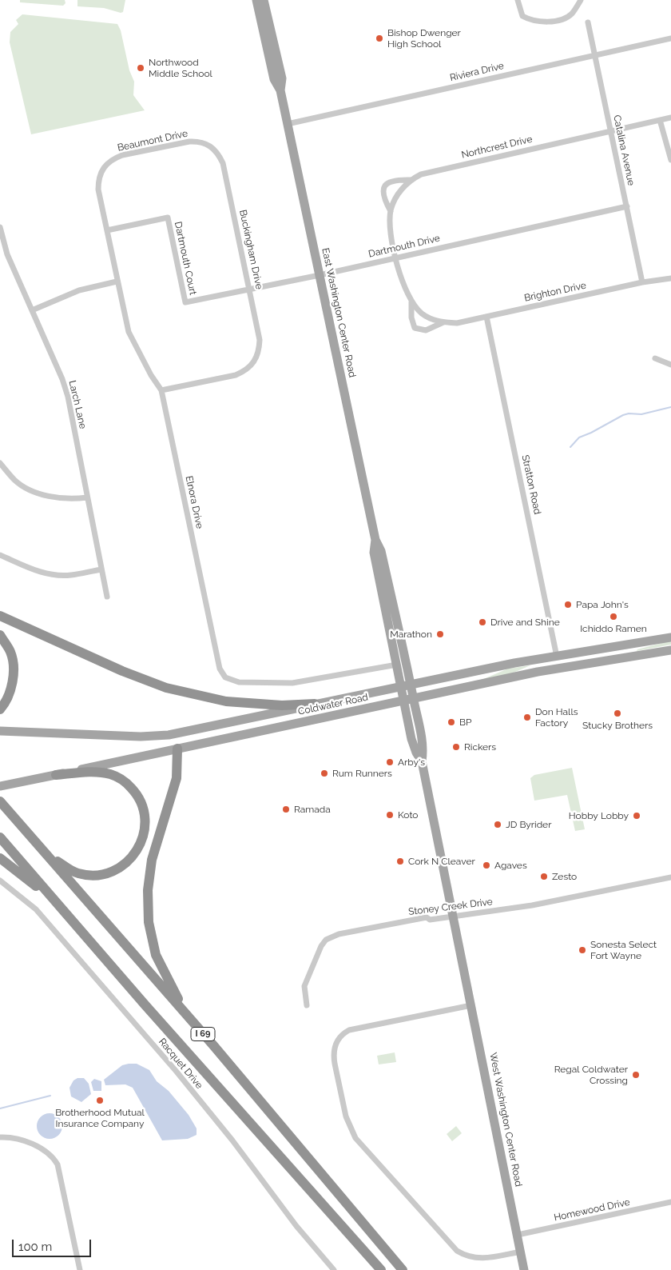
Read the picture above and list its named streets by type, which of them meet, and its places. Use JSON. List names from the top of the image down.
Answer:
{
  "streets": {
    "highway": ["I 69"],
    "main road": ["East Washington Center Road", "Coldwater Road", "West Washington Center Road"],
    "street": [
      "Riviera Drive",
      "Beaumont Drive",
      "Northcrest Drive",
      "Catalina Avenue",
      "Dartmouth Drive",
      "Buckingham Drive",
      "Dartmouth Court",
      "Brighton Drive",
      "Larch Lane",
      "Stratton Road",
      "Elnora Drive",
      "Stoney Creek Drive",
      "Racquet Drive",
      "Homewood Drive"
    ]
  },
  "crossings": [
    ["Riviera Drive", "Catalina Avenue"],
    ["Riviera Drive", "East Washington Center Road"],
    ["Beaumont Drive", "Buckingham Drive"],
    ["Beaumont Drive", "Elnora Drive"],
    ["Northcrest Drive", "Catalina Avenue"],
    ["Northcrest Drive", "Dartmouth Drive"],
    ["Northcrest Drive", "Brighton Drive"],
    ["Catalina Avenue", "Dartmouth Drive"],
    ["Catalina Avenue", "Brighton Drive"],
    ["Dartmouth Drive", "Buckingham Drive"],
    ["Dartmouth Drive", "Dartmouth Court"],
    ["Dartmouth Drive", "Brighton Drive"],
    ["Dartmouth Drive", "East Washington Center Road"],
    ["Buckingham Drive", "Elnora Drive"],
    ["Dartmouth Court", "Elnora Drive"],
    ["Brighton Drive", "Stratton Road"],
    ["East Washington Center Road", "Elnora Drive"],
    ["East Washington Center Road", "Coldwater Road"],
    ["East Washington Center Road", "Stoney Creek Drive"],
    ["East Washington Center Road", "West Washington Center Road"],
    ["Stratton Road", "Coldwater Road"],
    ["West Washington Center Road", "Homewood Drive"]
  ],
  "places": [
    "Bishop Dwenger High School",
    "Northwood Middle School",
    "Papa John's",
    "Ichiddo Ramen",
    "Drive and Shine",
    "Marathon",
    "Stucky Brothers",
    "Don Halls Factory",
    "BP",
    "Rickers",
    "Arby's",
    "Rum Runners",
    "Ramada",
    "Koto",
    "Hobby Lobby",
    "JD Byrider",
    "Cork N Cleaver",
    "Agaves",
    "Zesto",
    "Sonesta Select Fort Wayne",
    "Regal Coldwater Crossing",
    "Brotherhood Mutual Insurance Company"
  ],
  "scale_bar": "100 m"
}
